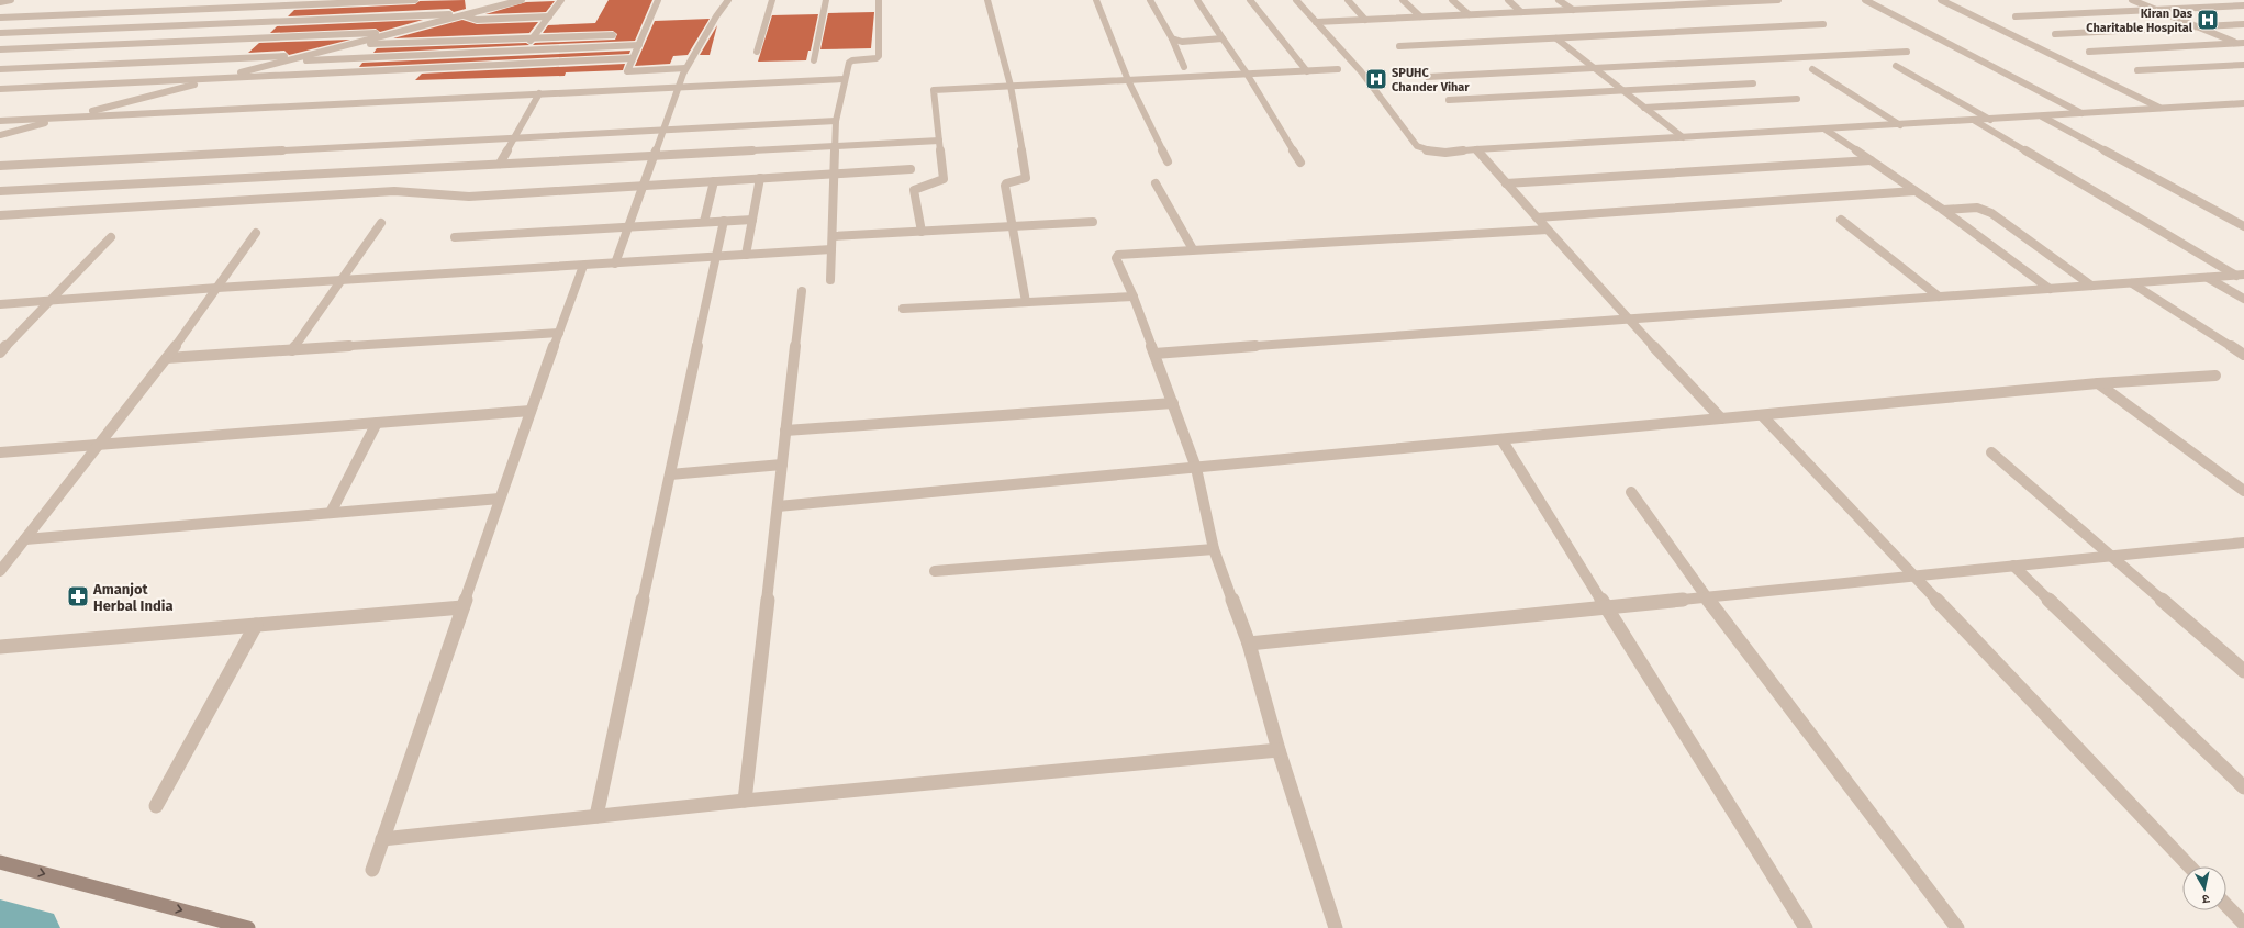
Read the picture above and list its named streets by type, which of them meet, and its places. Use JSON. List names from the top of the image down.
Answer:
{
  "places": {
    "hospital": ["Kiran Das Charitable Hospital", "SPUHC Chander Vihar"],
    "pharmacy": ["Amanjot Herbal India"]
  },
  "north": "bottom"
}
